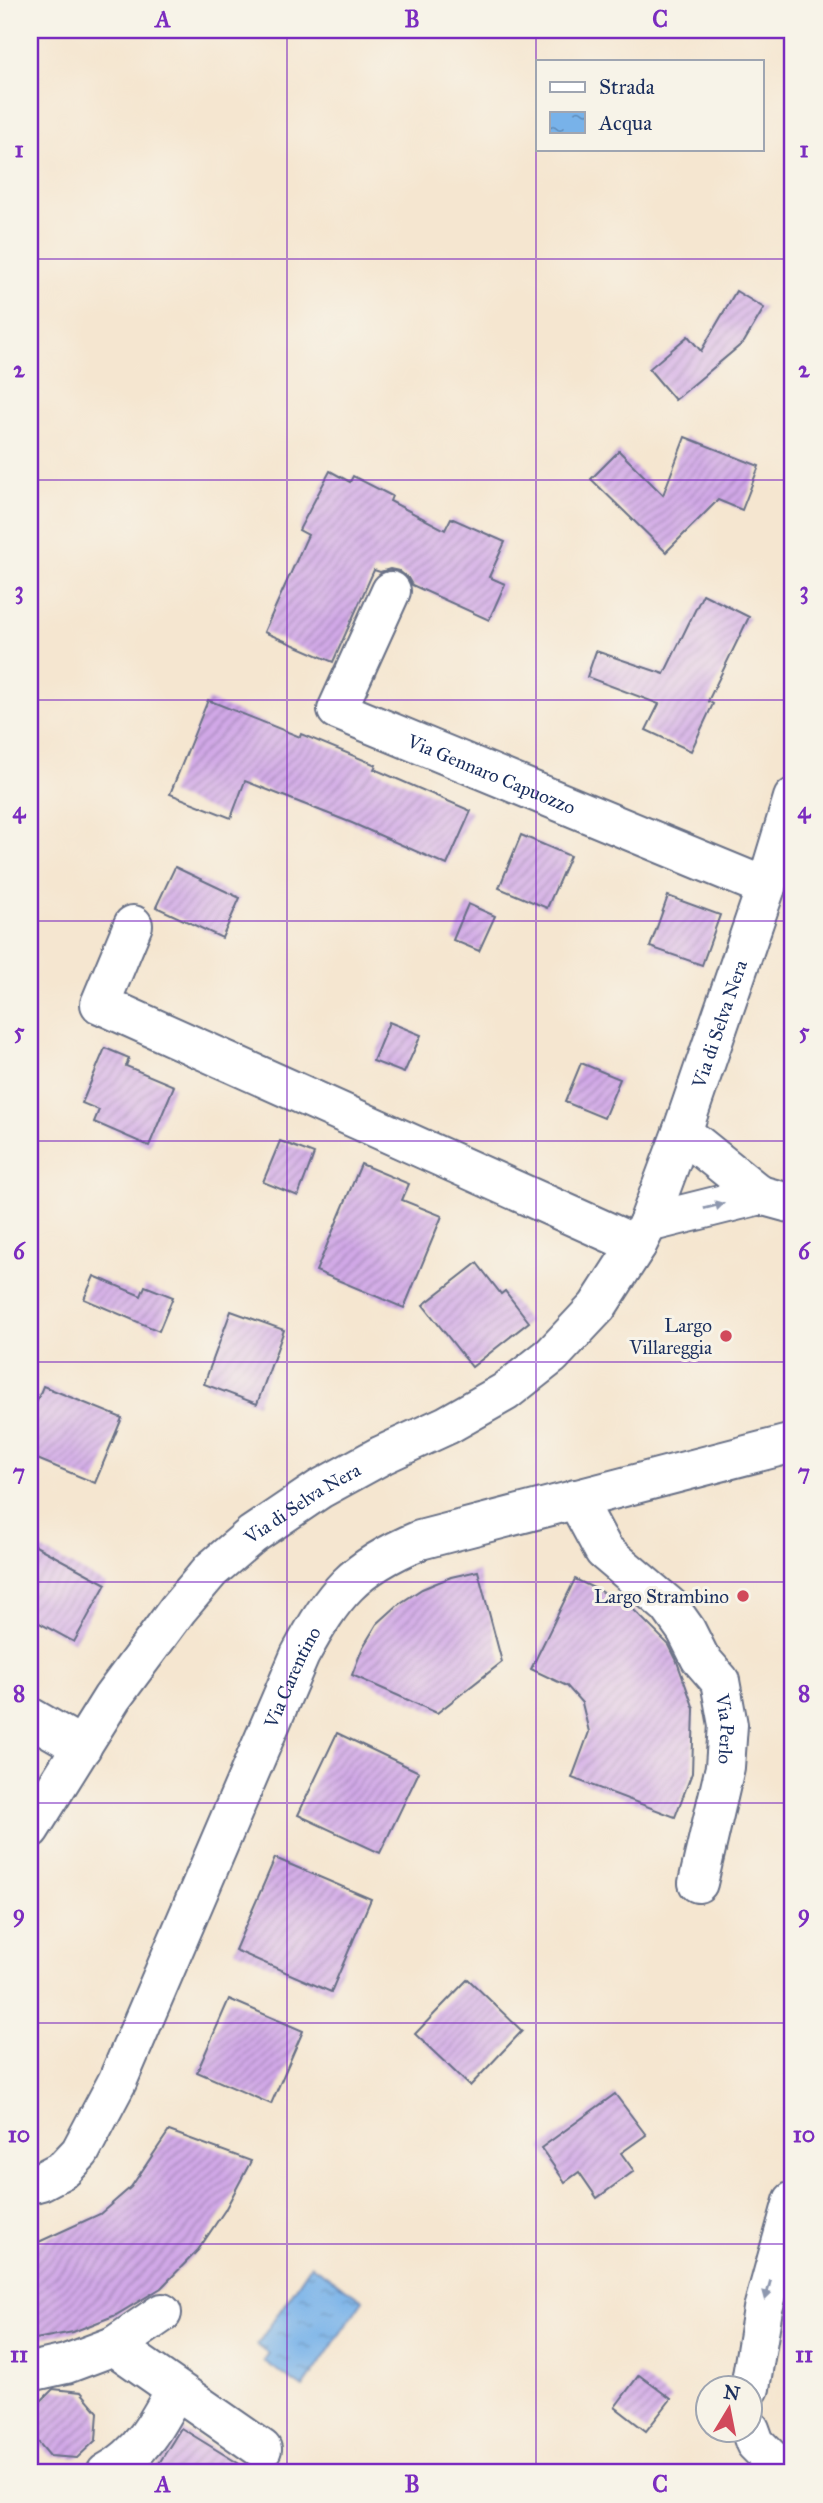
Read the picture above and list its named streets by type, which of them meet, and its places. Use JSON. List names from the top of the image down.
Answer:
{
  "streets": {
    "street": [
      "Via Gennaro Capuozzo",
      "Via di Selva Nera",
      "Via Carentino",
      "Via Perlo"
    ]
  },
  "crossings": [
    ["Via Gennaro Capuozzo", "Via di Selva Nera"],
    ["Via Carentino", "Via Perlo"]
  ],
  "places": ["Largo Villareggia", "Largo Strambino"],
  "legend": ["Strada", "Acqua"],
  "north": "top",
  "grid": {
    "columns": ["A", "B", "C"],
    "rows": [
      "1",
      "2",
      "3",
      "4",
      "5",
      "6",
      "7",
      "8",
      "9",
      "10",
      "11"
    ]
  }
}
